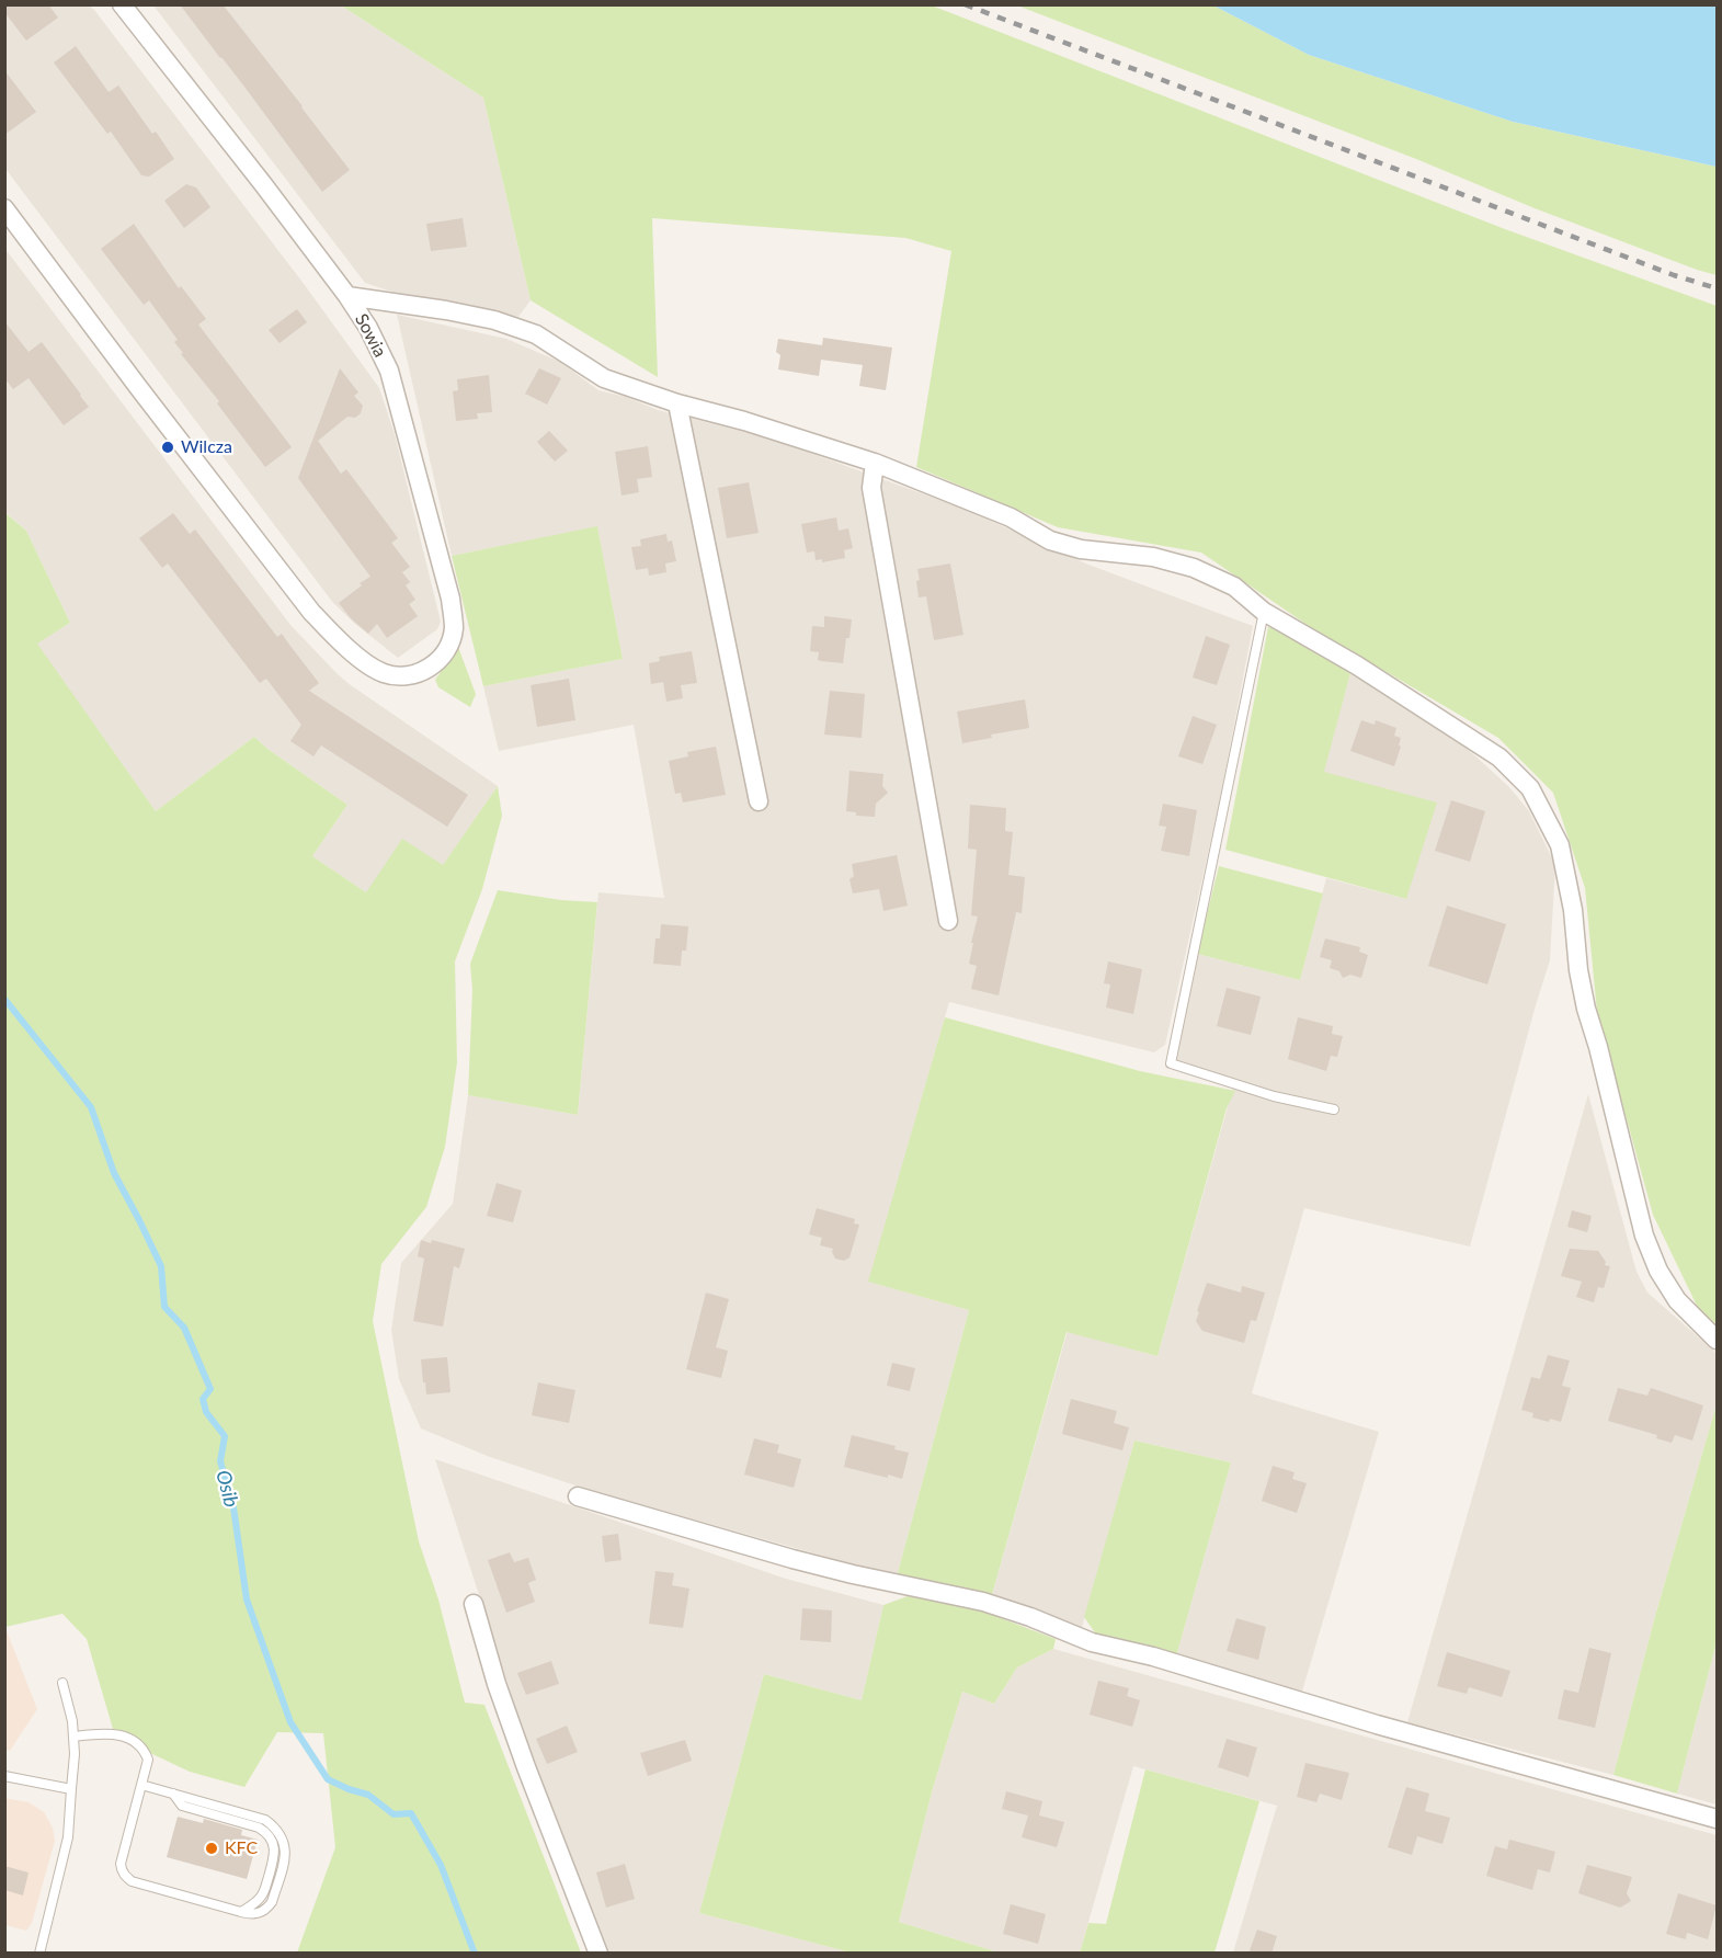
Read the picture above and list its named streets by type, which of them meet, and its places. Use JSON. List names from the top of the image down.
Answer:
{
  "streets": {
    "street": ["Sowia"]
  },
  "water": ["Osib"],
  "places": ["Wilcza", "KFC"]
}
